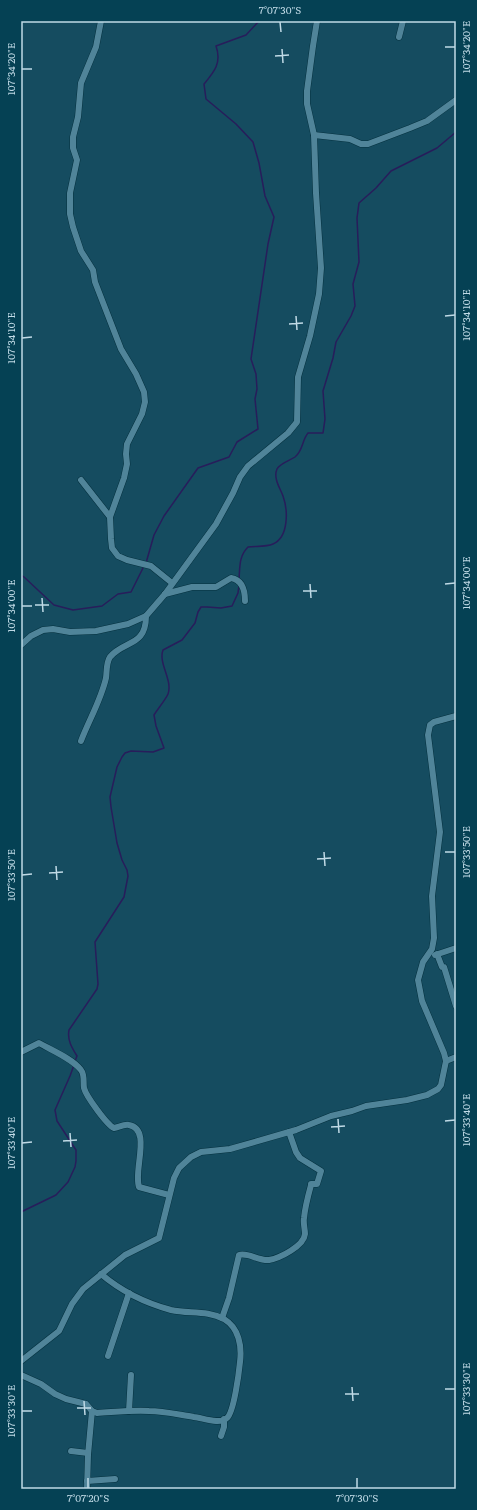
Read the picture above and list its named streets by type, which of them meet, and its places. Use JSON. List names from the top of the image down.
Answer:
{
  "coordinates": [
    "7°07'30\"S",
    "107°34'20\"E",
    "107°34'10\"E",
    "107°34'00\"E",
    "107°33'50\"E",
    "107°33'40\"E",
    "107°33'30\"E",
    "7°07'20\"S"
  ]
}
